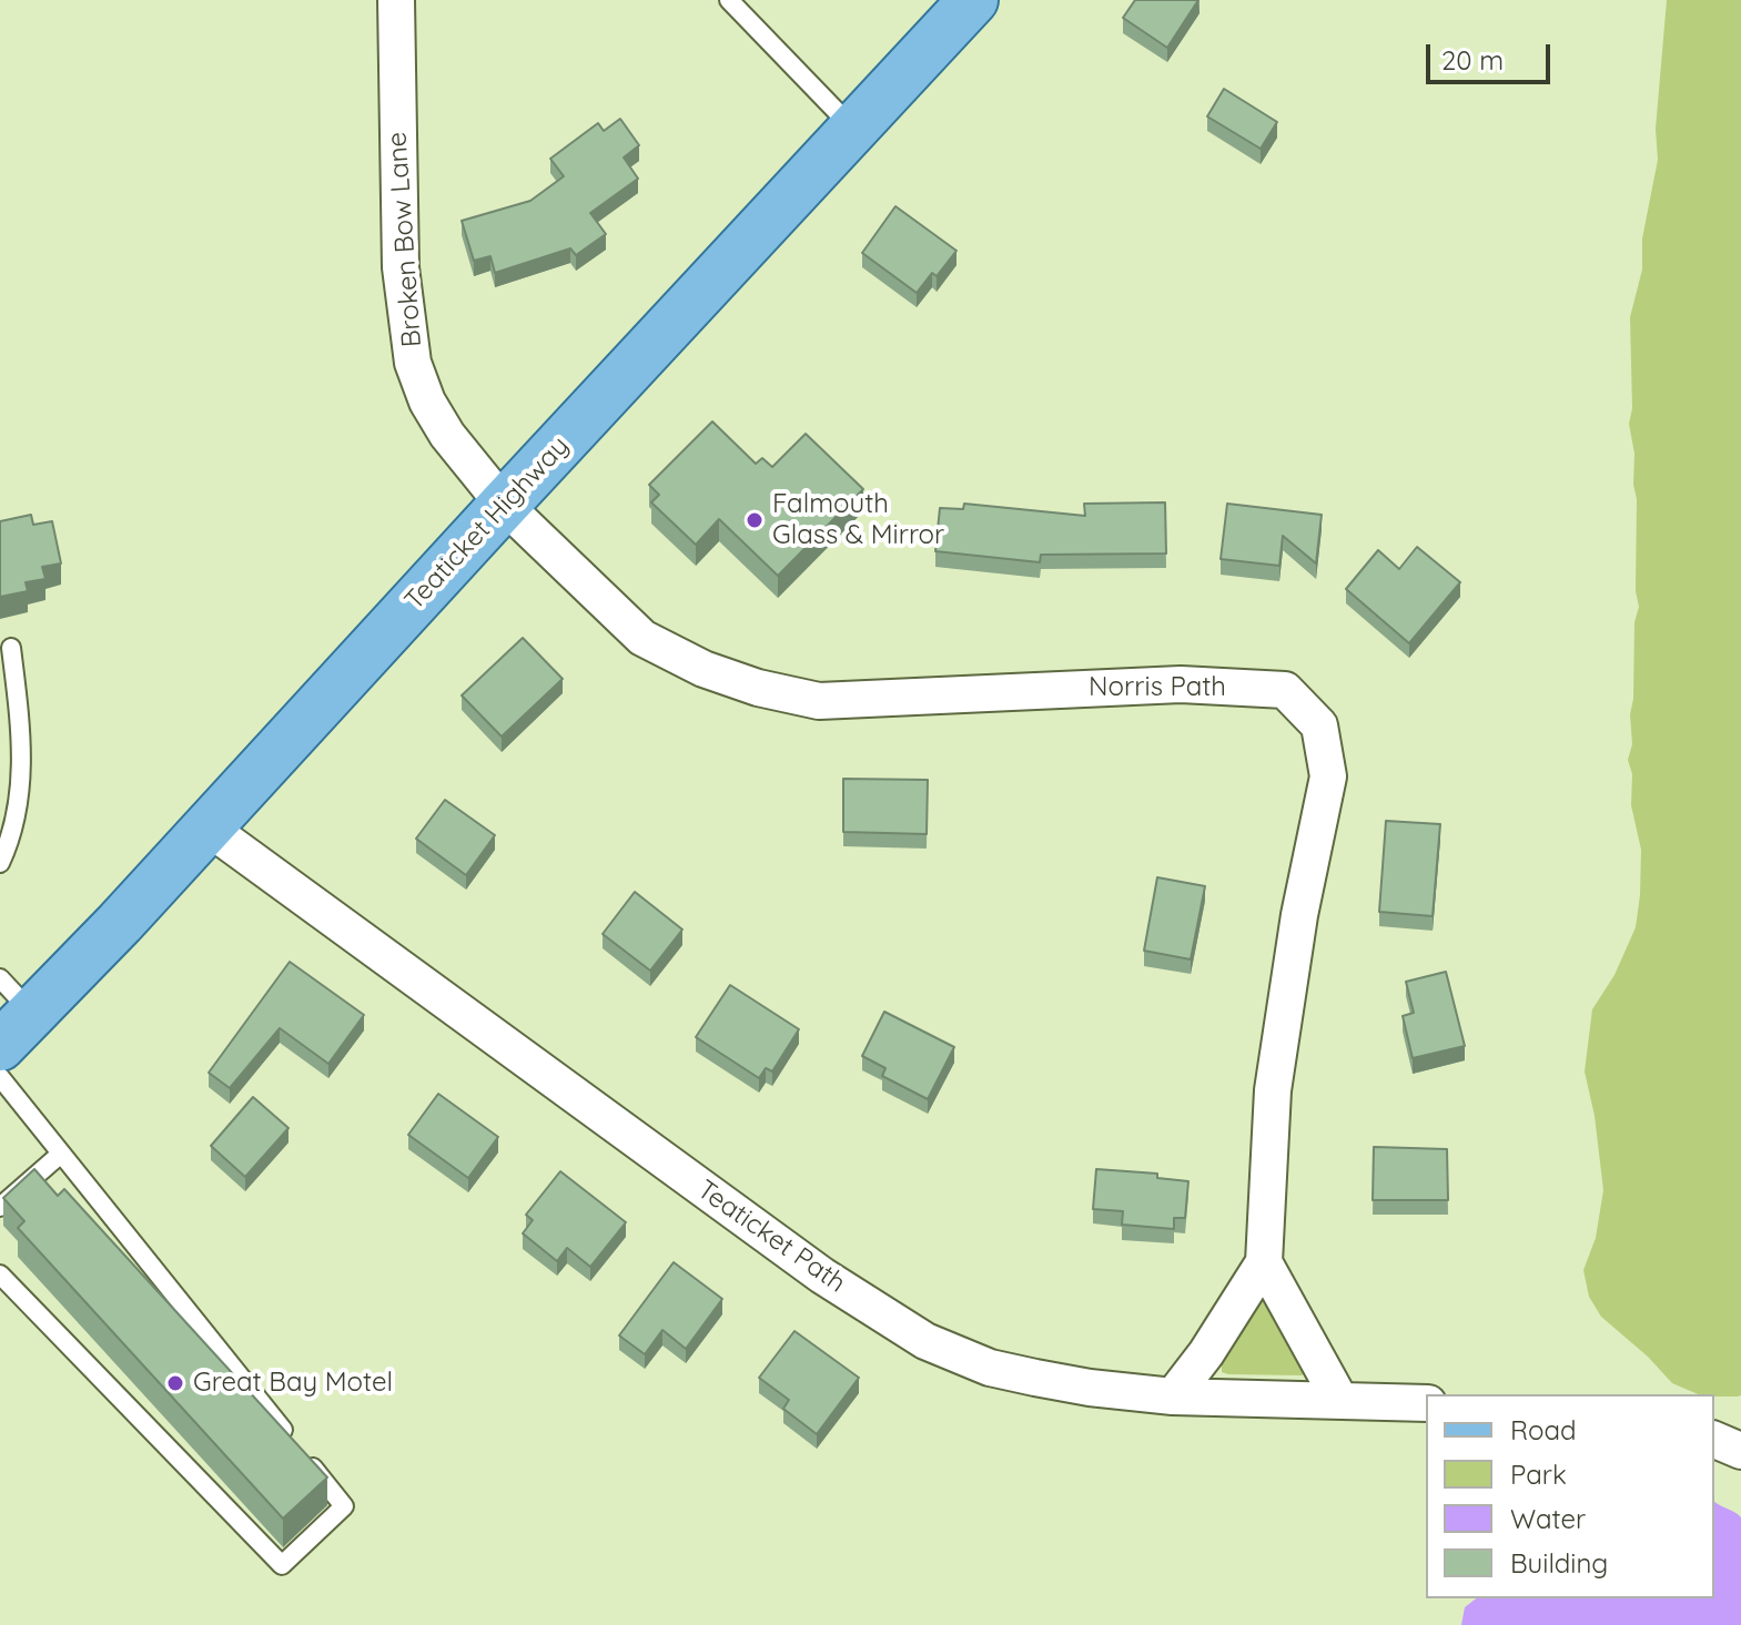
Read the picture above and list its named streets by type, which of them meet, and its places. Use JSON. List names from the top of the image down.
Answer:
{
  "streets": {
    "main road": ["Teaticket Highway"],
    "street": ["Broken Bow Lane", "Norris Path", "Teaticket Path"]
  },
  "crossings": [
    ["Broken Bow Lane", "Teaticket Highway"],
    ["Broken Bow Lane", "Norris Path"],
    ["Teaticket Highway", "Norris Path"],
    ["Teaticket Highway", "Teaticket Path"],
    ["Norris Path", "Teaticket Path"]
  ],
  "places": ["Falmouth Glass & Mirror", "Great Bay Motel"],
  "legend": [
    "Road",
    "Park",
    "Water",
    "Building"
  ],
  "scale_bar": "20 m"
}
